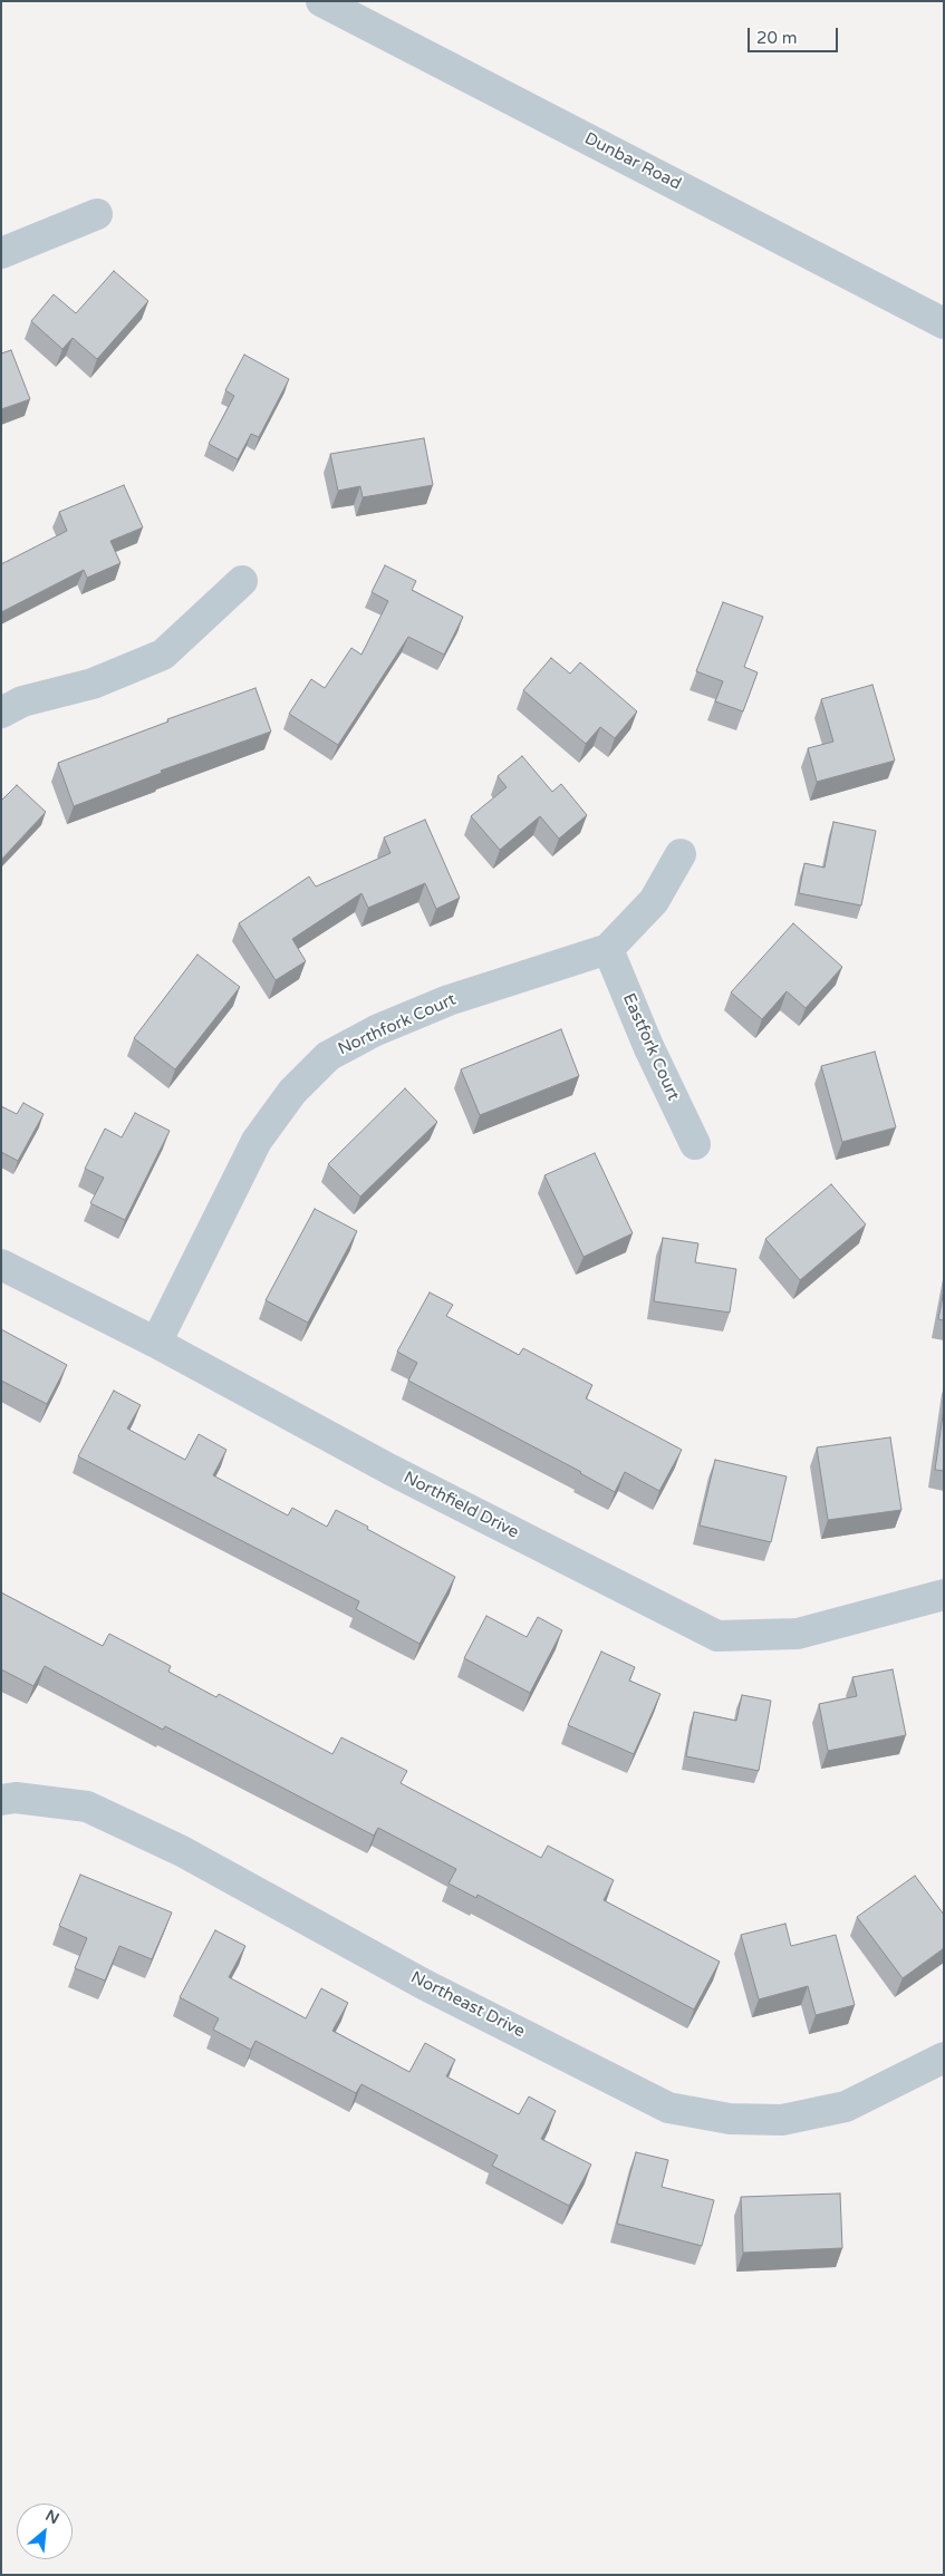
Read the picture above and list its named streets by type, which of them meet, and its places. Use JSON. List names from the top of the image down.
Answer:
{
  "streets": {
    "street": [
      "Dunbar Road",
      "Northfork Court",
      "Eastfork Court",
      "Northfield Drive",
      "Northeast Drive"
    ]
  },
  "crossings": [
    ["Northfork Court", "Eastfork Court"],
    ["Northfork Court", "Northfield Drive"]
  ],
  "scale_bar": "20 m",
  "north": "top right"
}
